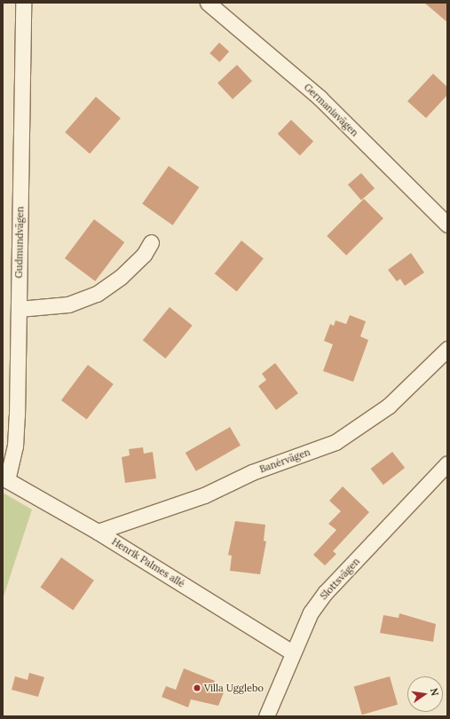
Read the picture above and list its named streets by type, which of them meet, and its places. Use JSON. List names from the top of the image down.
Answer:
{
  "streets": {
    "street": [
      "Germaniavägen",
      "Gudmundvägen",
      "Banérvägen",
      "Henrik Palmes allé",
      "Slottsvägen"
    ]
  },
  "crossings": [
    ["Gudmundvägen", "Henrik Palmes allé"],
    ["Banérvägen", "Henrik Palmes allé"],
    ["Henrik Palmes allé", "Slottsvägen"]
  ],
  "places": ["Villa Ugglebo"],
  "north": "right"
}
